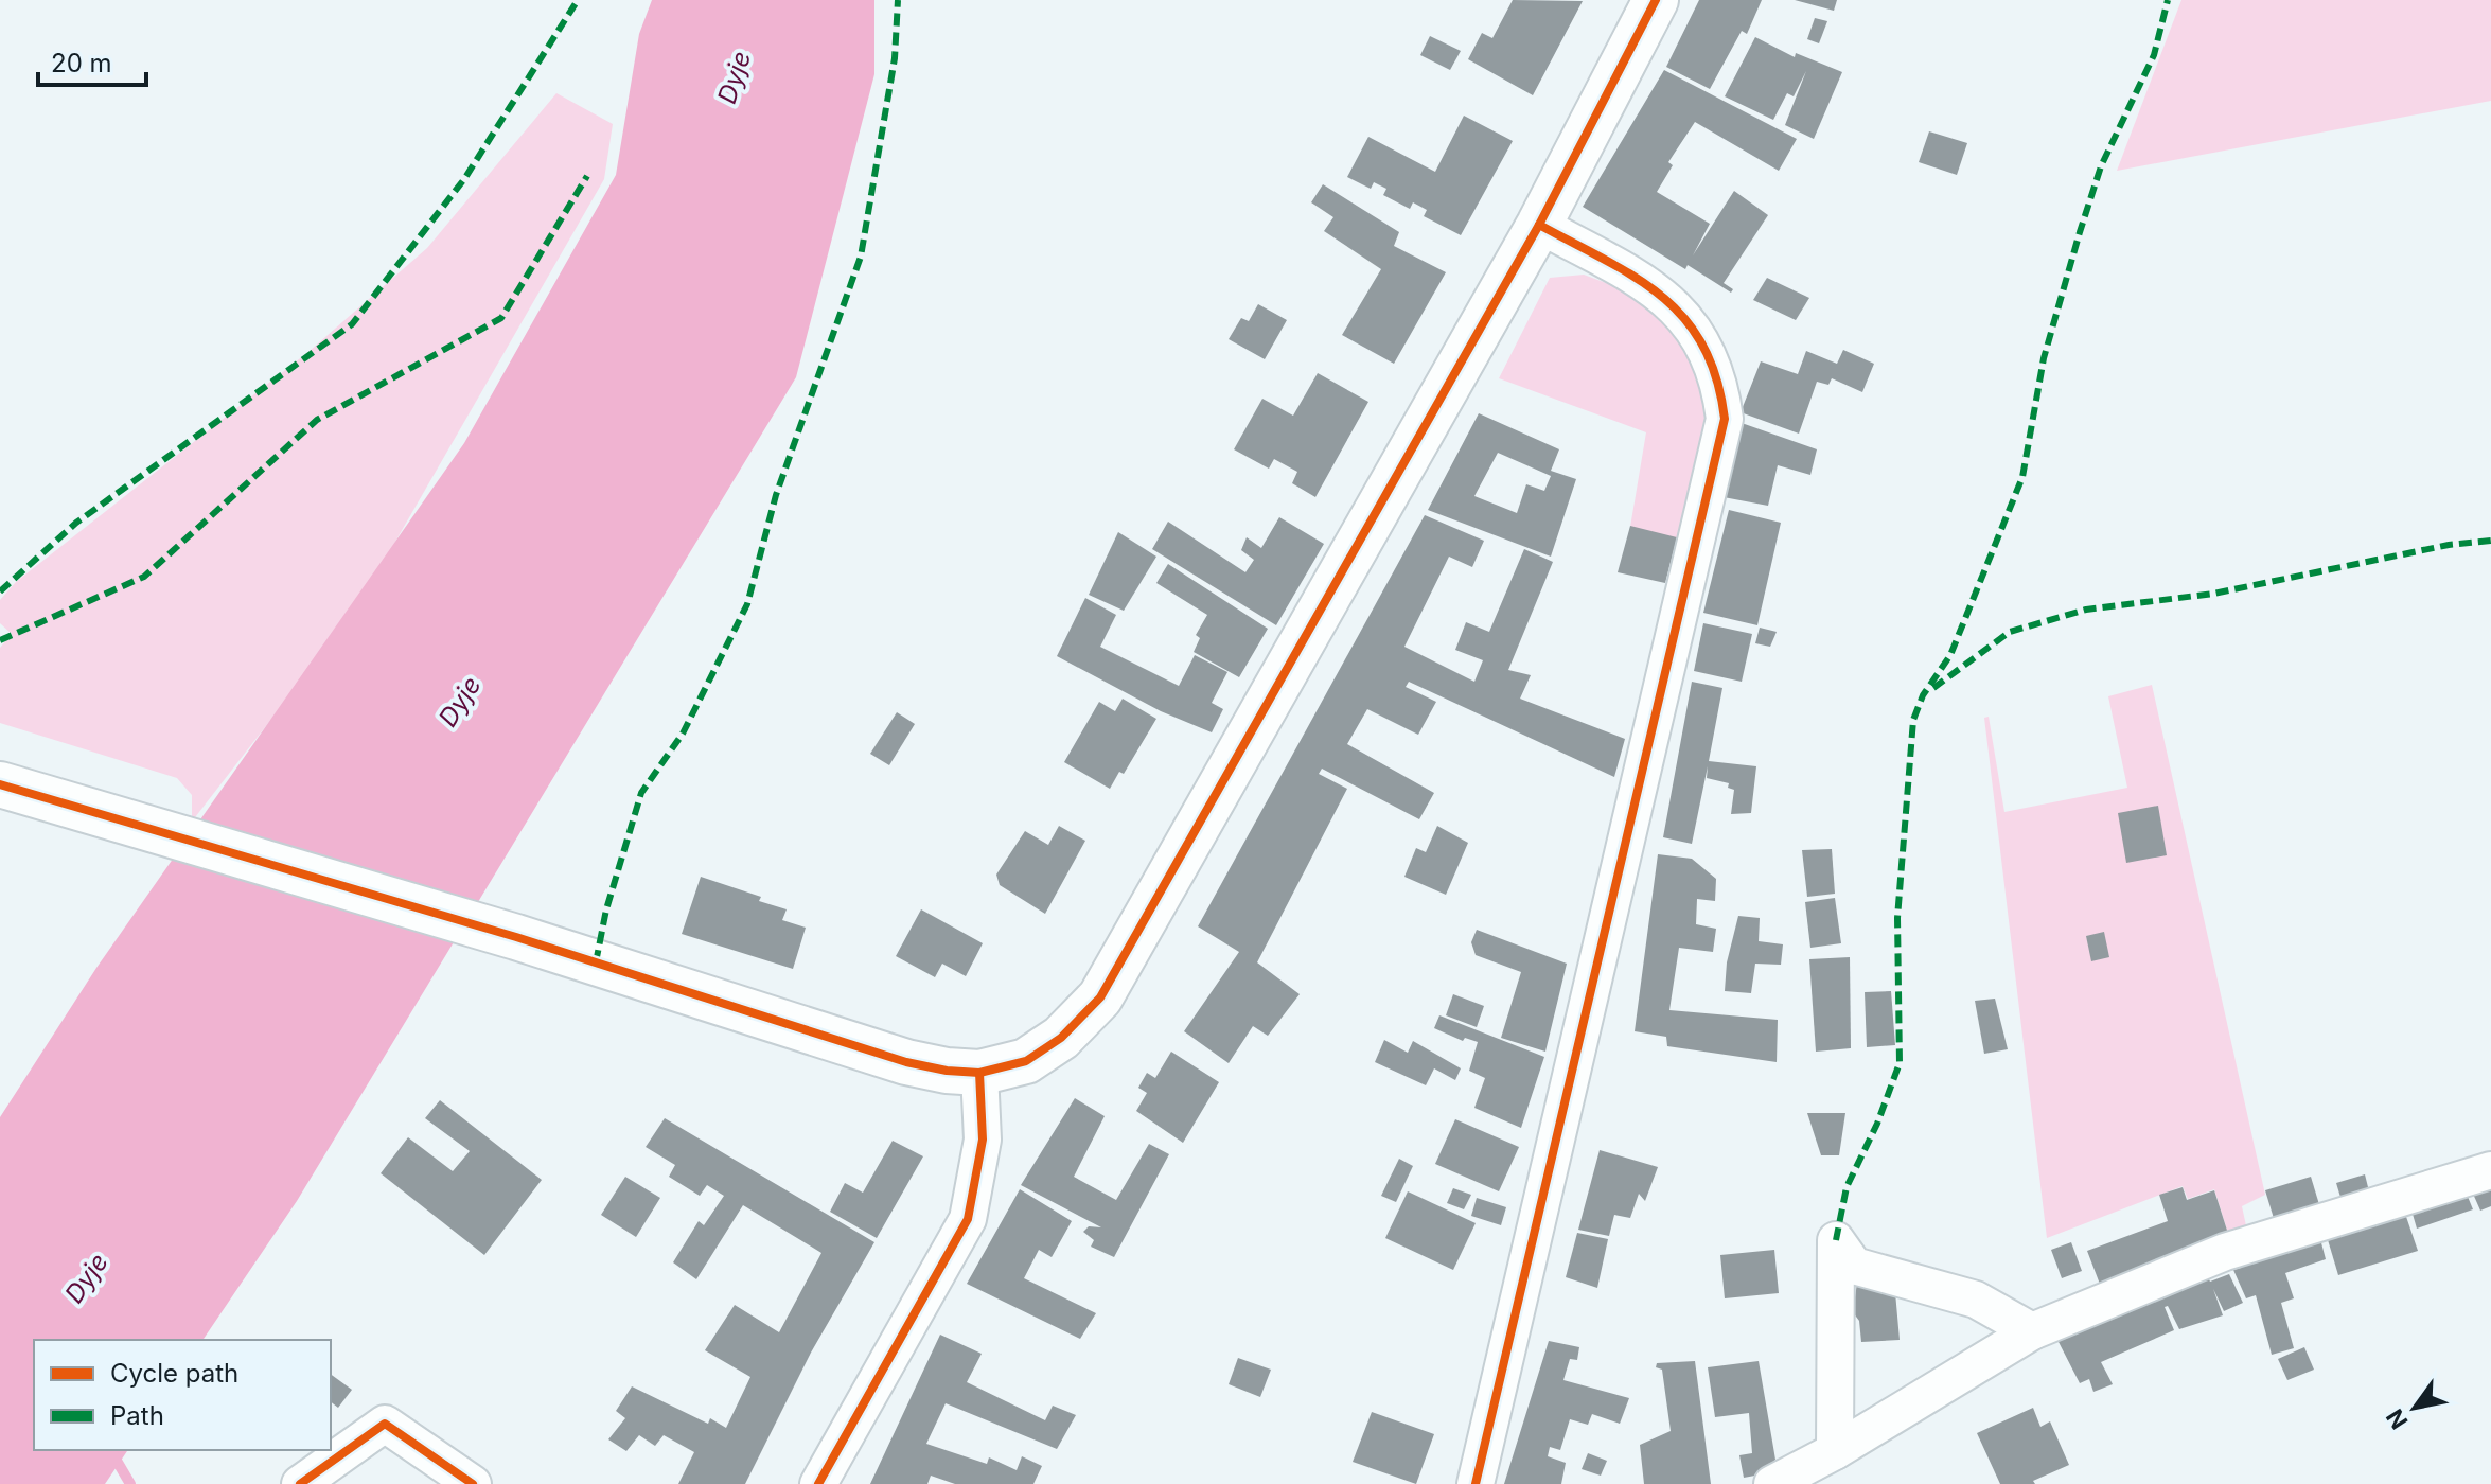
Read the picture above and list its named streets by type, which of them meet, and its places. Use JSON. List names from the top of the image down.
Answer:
{
  "water": ["Dyje"],
  "legend": ["Cycle path", "Path"],
  "scale_bar": "20 m",
  "north": "bottom left"
}
